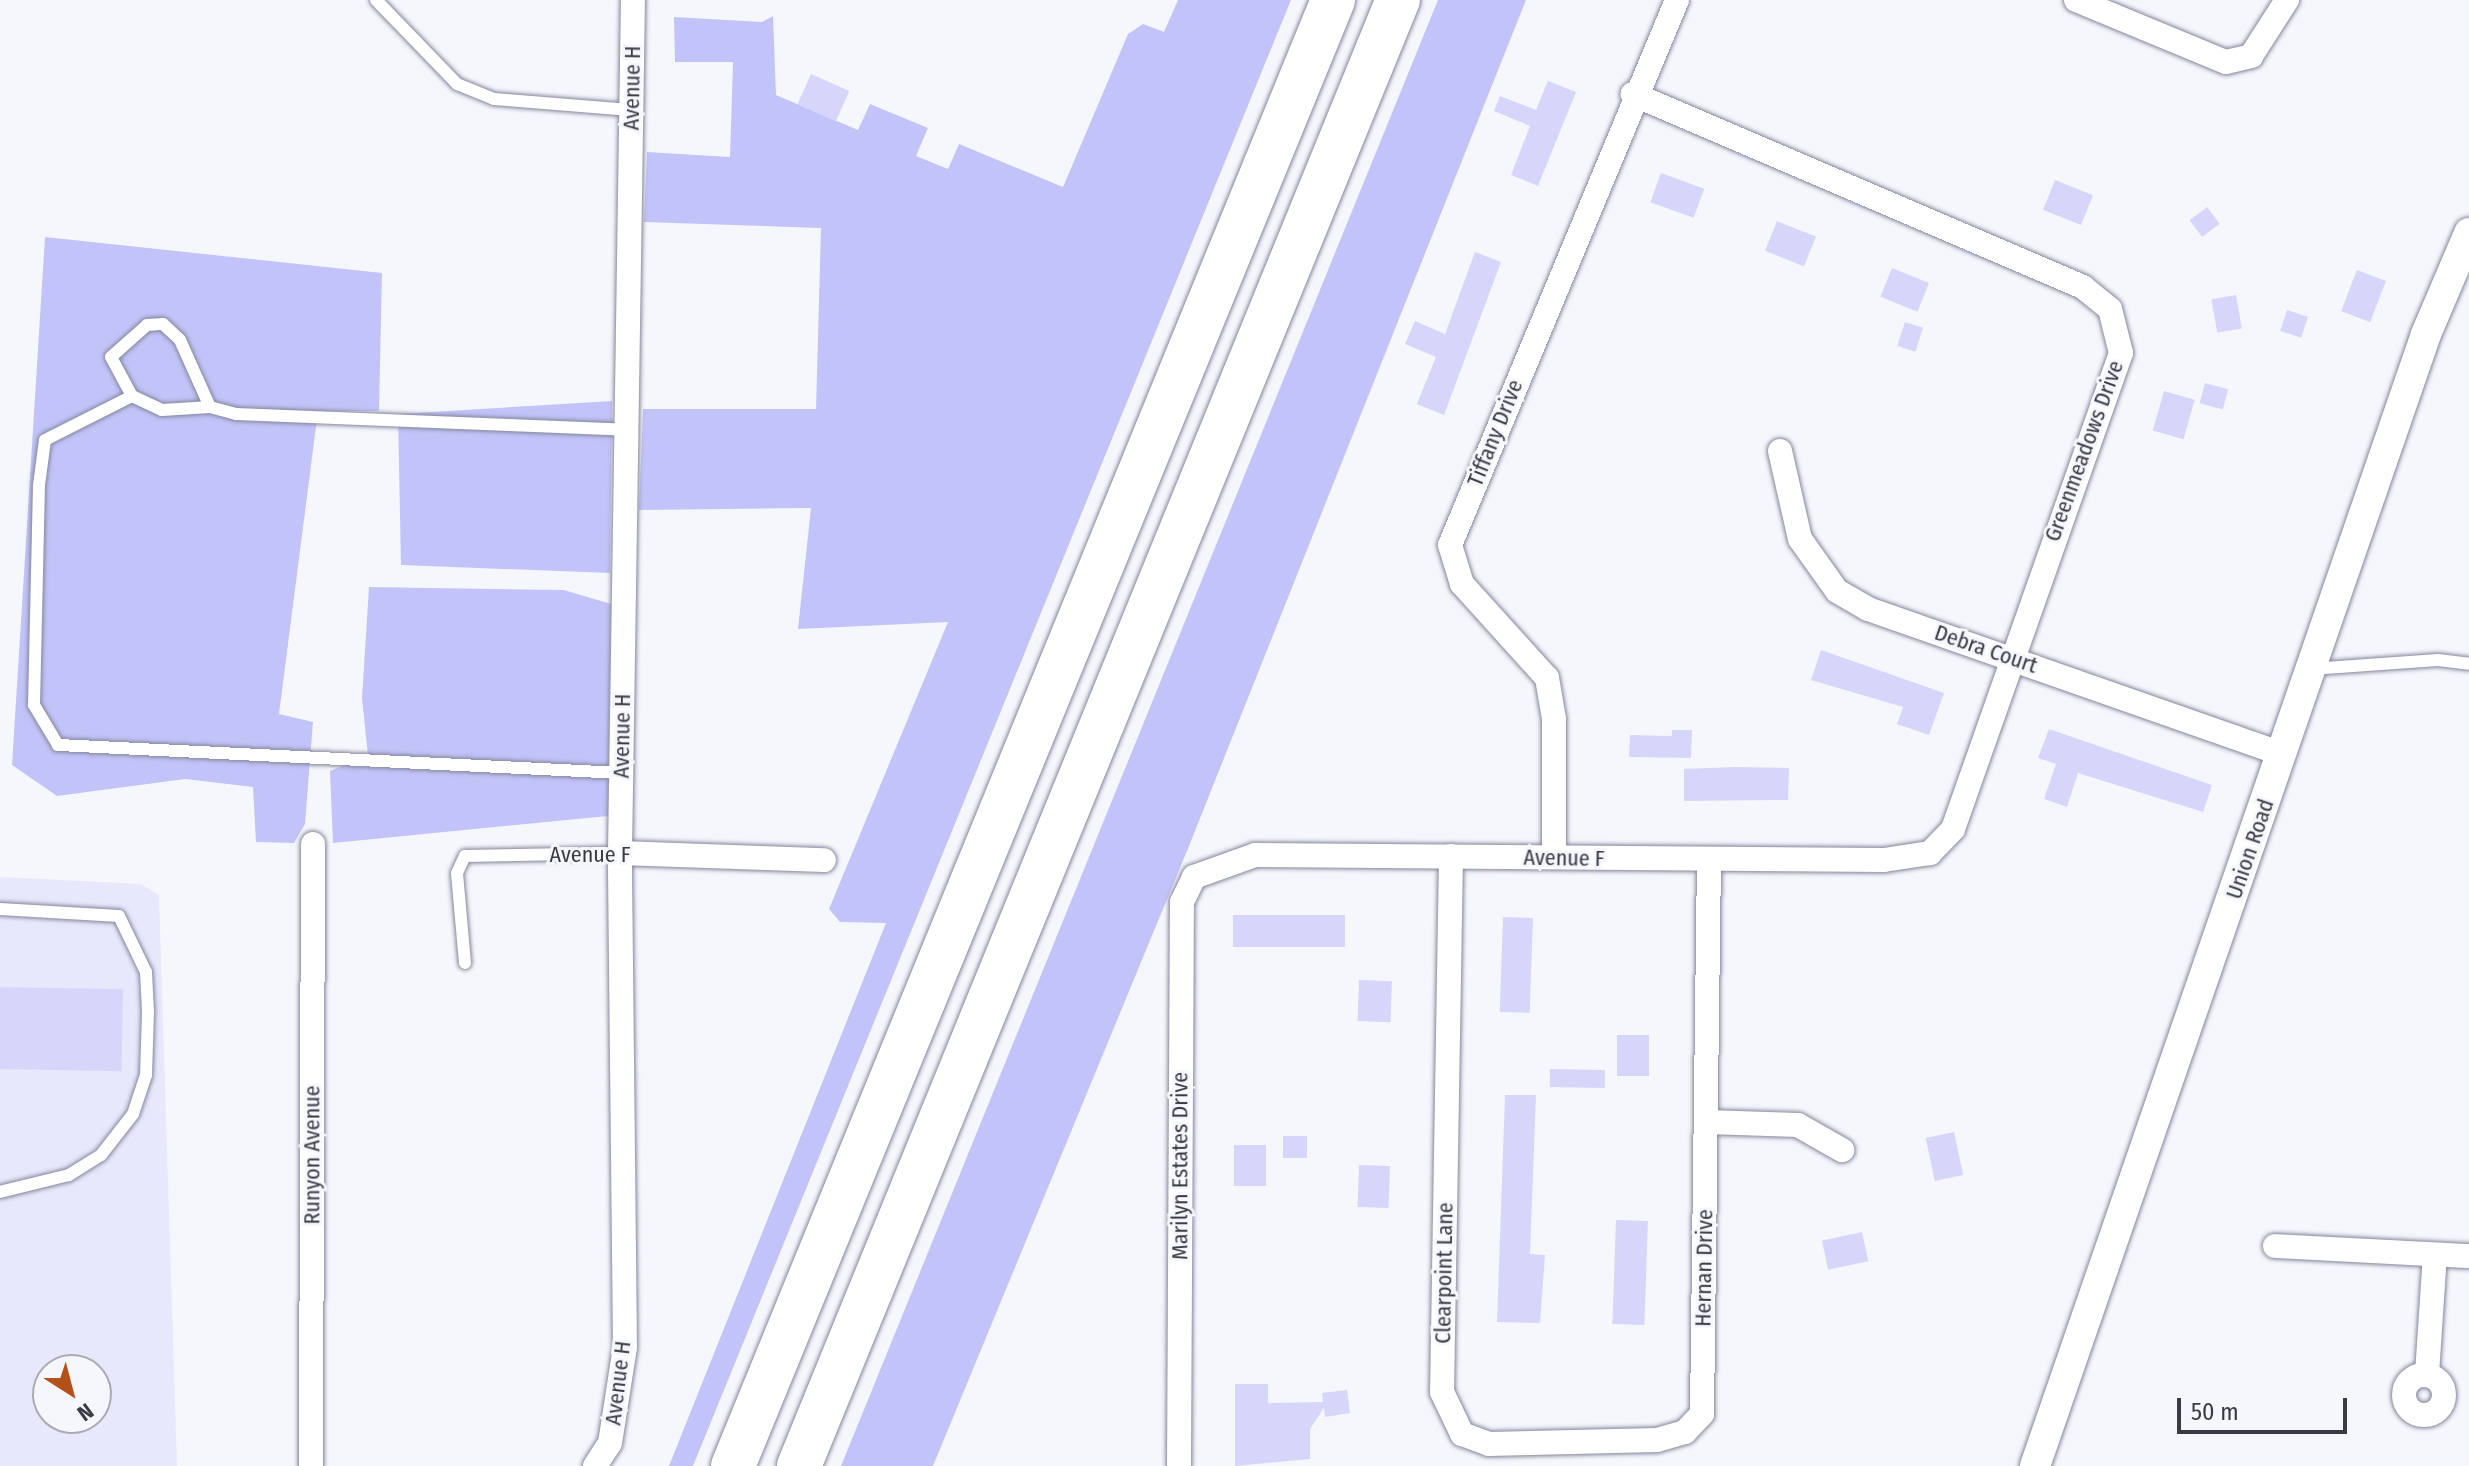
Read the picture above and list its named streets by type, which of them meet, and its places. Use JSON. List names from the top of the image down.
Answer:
{
  "streets": {
    "street": [
      "Avenue H",
      "Tiffany Drive",
      "Greenmeadows Drive",
      "Debra Court",
      "Union Road",
      "Avenue F",
      "Runyon Avenue",
      "Marilyn Estates Drive",
      "Hernan Drive",
      "Clearpoint Lane"
    ]
  },
  "crossings": [
    ["Avenue H", "Avenue F"],
    ["Tiffany Drive", "Greenmeadows Drive"],
    ["Tiffany Drive", "Avenue F"],
    ["Greenmeadows Drive", "Debra Court"],
    ["Greenmeadows Drive", "Avenue F"],
    ["Debra Court", "Union Road"],
    ["Avenue F", "Marilyn Estates Drive"],
    ["Avenue F", "Hernan Drive"],
    ["Avenue F", "Clearpoint Lane"],
    ["Hernan Drive", "Clearpoint Lane"]
  ],
  "scale_bar": "50 m",
  "north": "bottom right"
}
